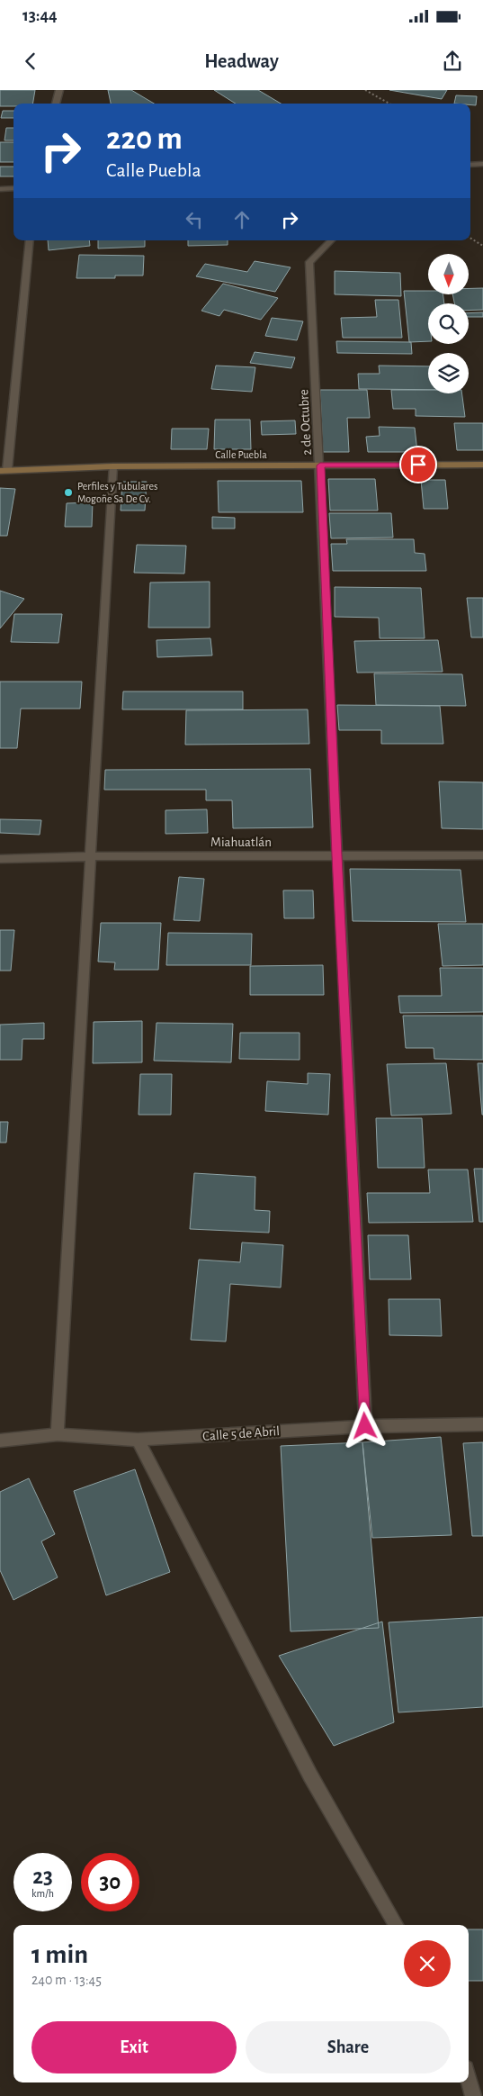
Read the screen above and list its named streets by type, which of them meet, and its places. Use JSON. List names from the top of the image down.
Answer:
{
  "streets": {
    "street": [
      "2 de Octubre",
      "Calle Puebla",
      "Miahuatlán",
      "Calle 5 de Abril"
    ]
  },
  "crossings": [
    ["2 de Octubre", "Calle Puebla"],
    ["2 de Octubre", "Miahuatlán"],
    ["2 de Octubre", "Calle 5 de Abril"]
  ],
  "places": ["Perfiles y Tubulares Mogoñe Sa De Cv."],
  "north": "bottom",
  "page": {
    "status": "13:44",
    "header": "Headway",
    "turn": ["220 m", "Calle Puebla"],
    "speed": "23 km/h",
    "limit": "30",
    "heading": ["1 min", "240 m · 13:45"],
    "buttons": ["Exit", "Share"]
  }
}
